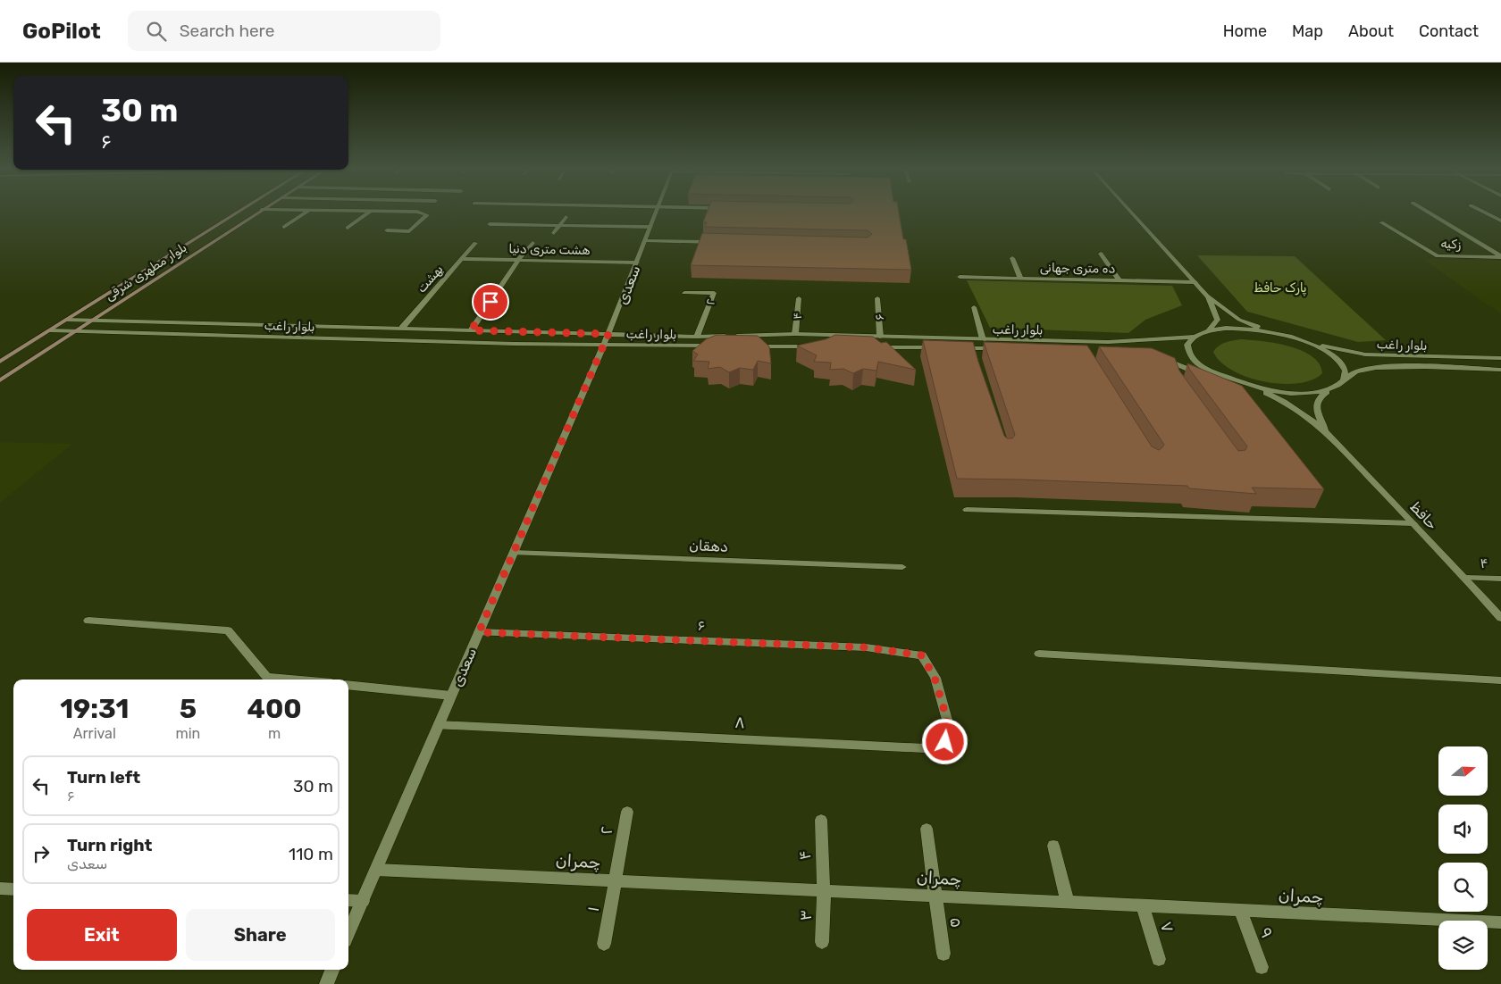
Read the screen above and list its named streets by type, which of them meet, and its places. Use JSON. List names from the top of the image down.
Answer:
{
  "streets": {
    "main road": ["بلوار مطهری شرقی"],
    "street": [
      "زکیه",
      "هشت متری دنیا",
      "ده متری جهانی",
      "بهشت",
      "سعدی",
      "۲",
      "۴",
      "۶",
      "بلوار راغب",
      "حافظ",
      "دهقان",
      "۸",
      "چمران",
      "۱",
      "۳",
      "۵",
      "۷",
      "۹"
    ]
  },
  "crossings": [
    ["هشت متری دنیا", "بهشت"],
    ["هشت متری دنیا", "سعدی"],
    ["بلوار مطهری شرقی", "بلوار راغب"],
    ["بهشت", "بلوار راغب"],
    ["سعدی", "۶"],
    ["سعدی", "بلوار راغب"],
    ["سعدی", "دهقان"],
    ["سعدی", "۸"],
    ["سعدی", "چمران"],
    ["۲", "بلوار راغب"],
    ["۲", "چمران"],
    ["۲", "۱"],
    ["۴", "بلوار راغب"],
    ["۴", "حافظ"],
    ["۴", "چمران"],
    ["۴", "۳"],
    ["۶", "بلوار راغب"],
    ["۶", "۸"],
    ["بلوار راغب", "حافظ"],
    ["چمران", "۱"],
    ["چمران", "۳"],
    ["چمران", "۵"],
    ["چمران", "۷"],
    ["چمران", "۹"]
  ],
  "parks": ["پارک حافظ"],
  "north": "right",
  "page": {
    "header": "GoPilot",
    "search": "Search here",
    "nav": [
      "Home",
      "Map",
      "About",
      "Contact"
    ],
    "turn": ["30 m", "۶"],
    "eta": [
      "19:31",
      "Arrival",
      "5",
      "min",
      "400",
      "m"
    ],
    "list": [
      {
        "name": "Turn left",
        "note": "۶",
        "value": "30 m"
      },
      {
        "name": "Turn right",
        "note": "سعدی",
        "value": "110 m"
      }
    ],
    "buttons": ["Exit", "Share"]
  }
}
